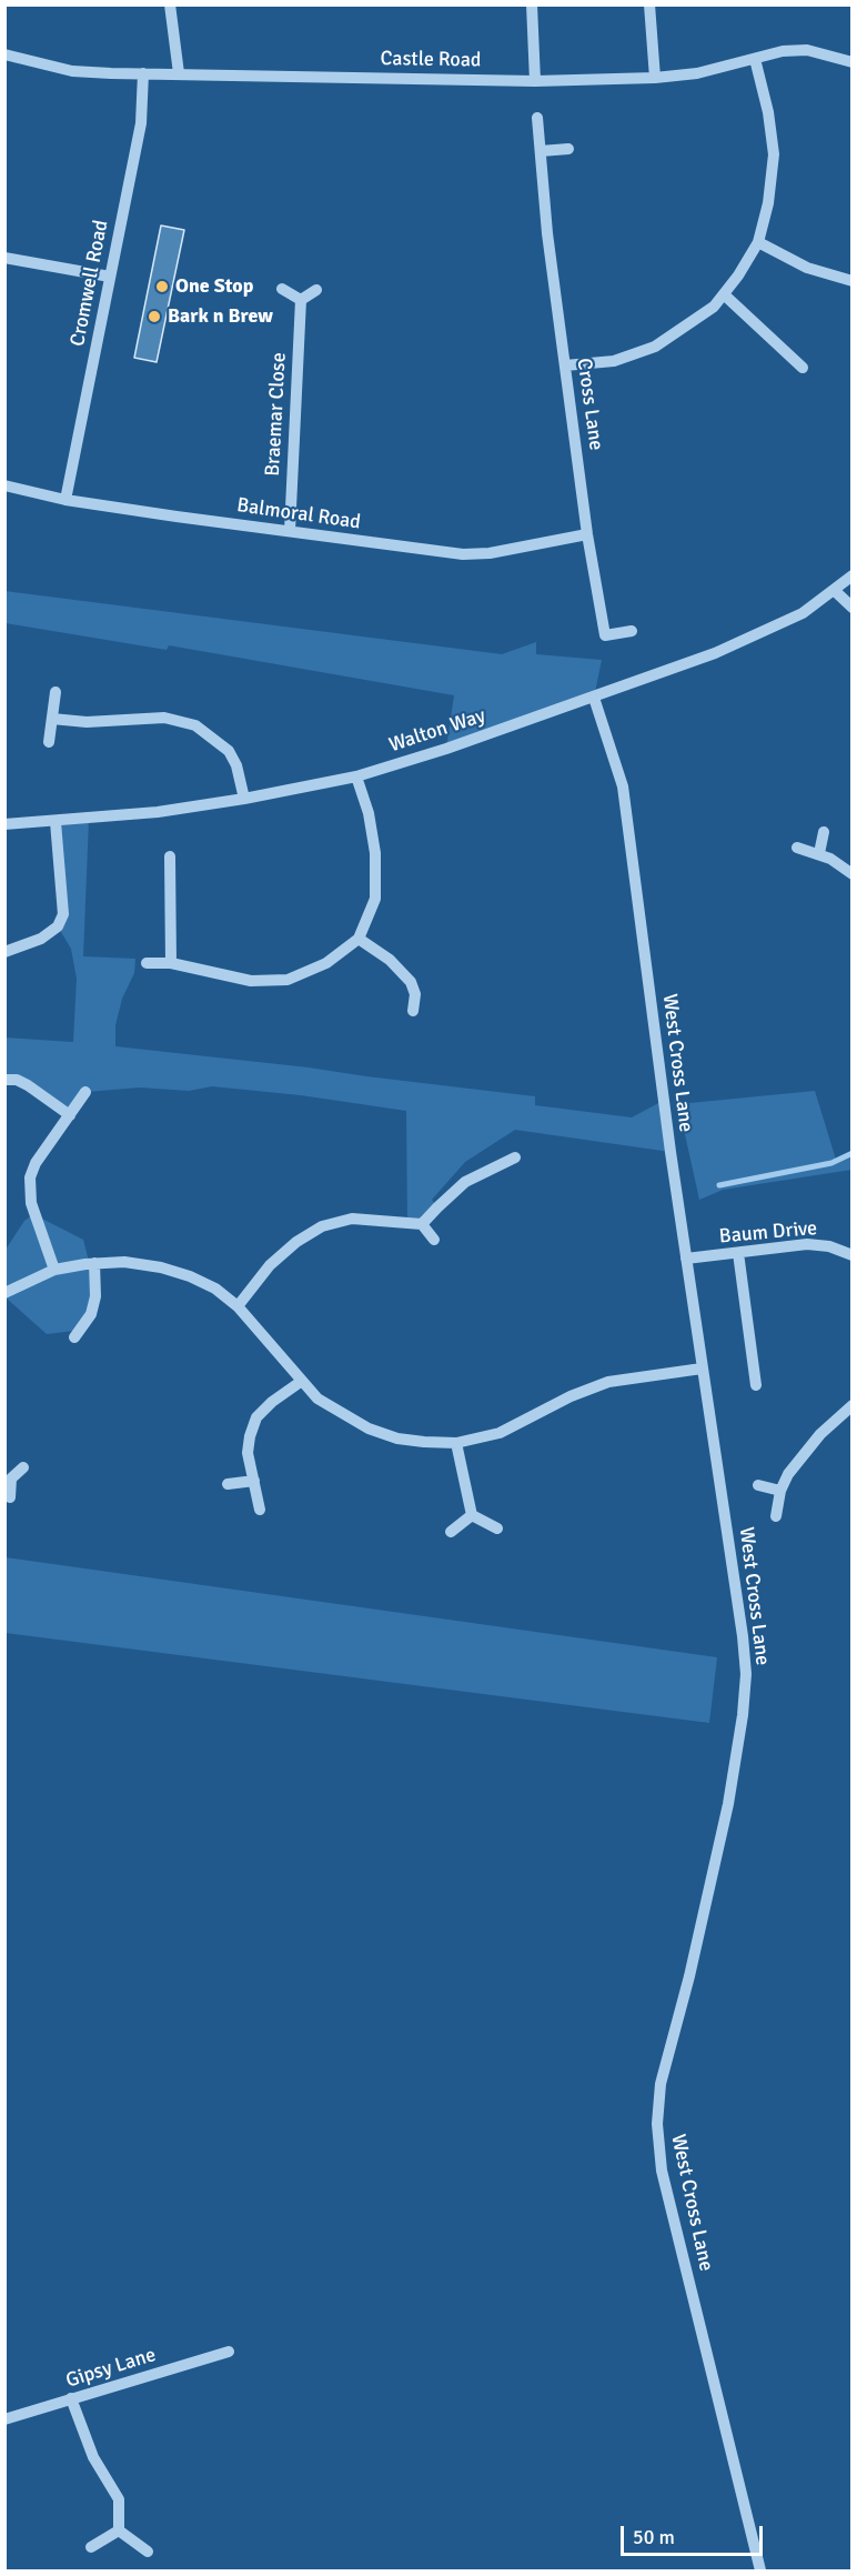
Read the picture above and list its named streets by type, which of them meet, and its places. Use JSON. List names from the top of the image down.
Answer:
{
  "streets": {
    "street": [
      "Castle Road",
      "Cromwell Road",
      "Cross Lane",
      "Braemar Close",
      "Balmoral Road",
      "Walton Way",
      "West Cross Lane",
      "Baum Drive",
      "Gipsy Lane"
    ]
  },
  "crossings": [
    ["Castle Road", "Cromwell Road"],
    ["Cromwell Road", "Balmoral Road"],
    ["Cross Lane", "Balmoral Road"],
    ["Braemar Close", "Balmoral Road"],
    ["Walton Way", "West Cross Lane"],
    ["West Cross Lane", "Baum Drive"]
  ],
  "places": ["One Stop", "Bark n Brew"],
  "scale_bar": "50 m"
}
